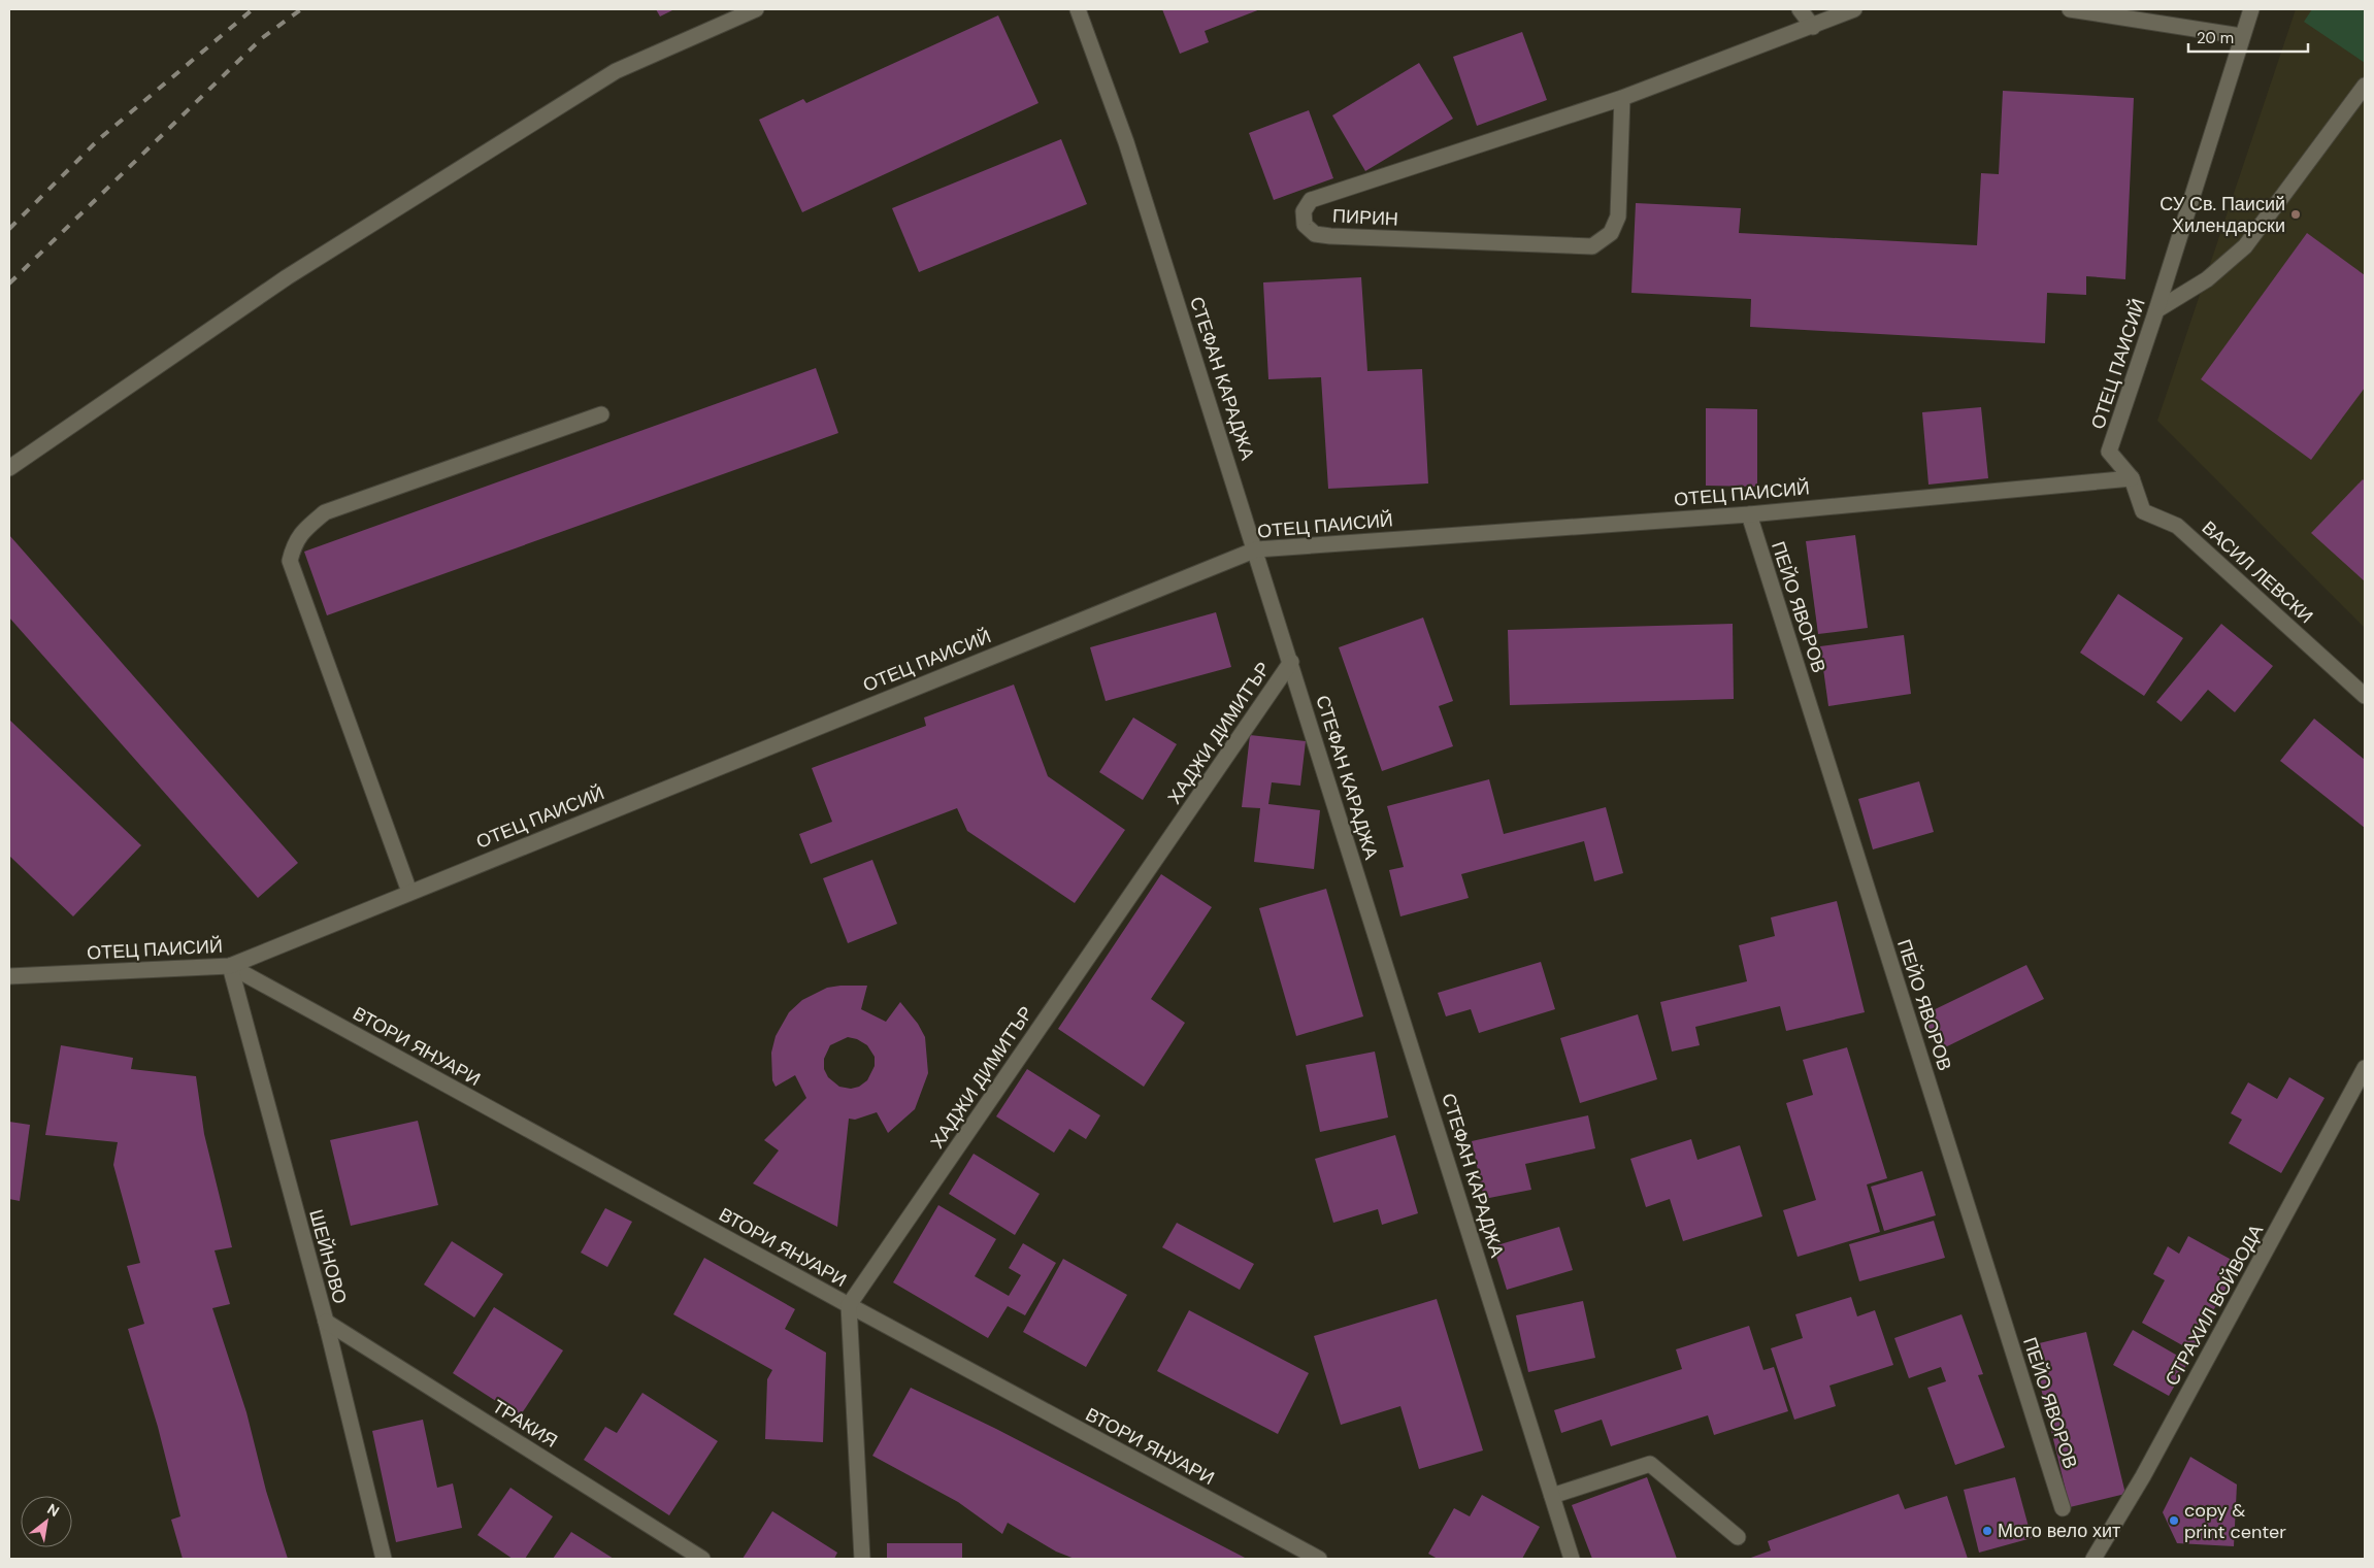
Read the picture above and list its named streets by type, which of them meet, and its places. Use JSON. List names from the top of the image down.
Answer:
{
  "streets": {
    "street": [
      "ПИРИН",
      "ОТЕЦ ПАИСИЙ",
      "СТЕФАН КАРАДЖА",
      "ВАСИЛ ЛЕВСКИ",
      "ПЕЙО ЯВОРОВ",
      "ХАДЖИ ДИМИТЪР",
      "ВТОРИ ЯНУАРИ",
      "ШЕЙНОВО",
      "СТРАХИЛ ВОЙВОДА",
      "ТРАКИЯ"
    ]
  },
  "crossings": [
    ["ОТЕЦ ПАИСИЙ", "СТЕФАН КАРАДЖА"],
    ["ОТЕЦ ПАИСИЙ", "ВАСИЛ ЛЕВСКИ"],
    ["ОТЕЦ ПАИСИЙ", "ПЕЙО ЯВОРОВ"],
    ["ОТЕЦ ПАИСИЙ", "ВТОРИ ЯНУАРИ"],
    ["ОТЕЦ ПАИСИЙ", "ШЕЙНОВО"],
    ["СТЕФАН КАРАДЖА", "ХАДЖИ ДИМИТЪР"],
    ["ХАДЖИ ДИМИТЪР", "ВТОРИ ЯНУАРИ"],
    ["ВТОРИ ЯНУАРИ", "ШЕЙНОВО"],
    ["ШЕЙНОВО", "ТРАКИЯ"]
  ],
  "places": ["СУ Св. Паисий Хилендарски", "copy & print center", "Мото вело хит"],
  "scale_bar": "20 m",
  "north": "top right"
}
